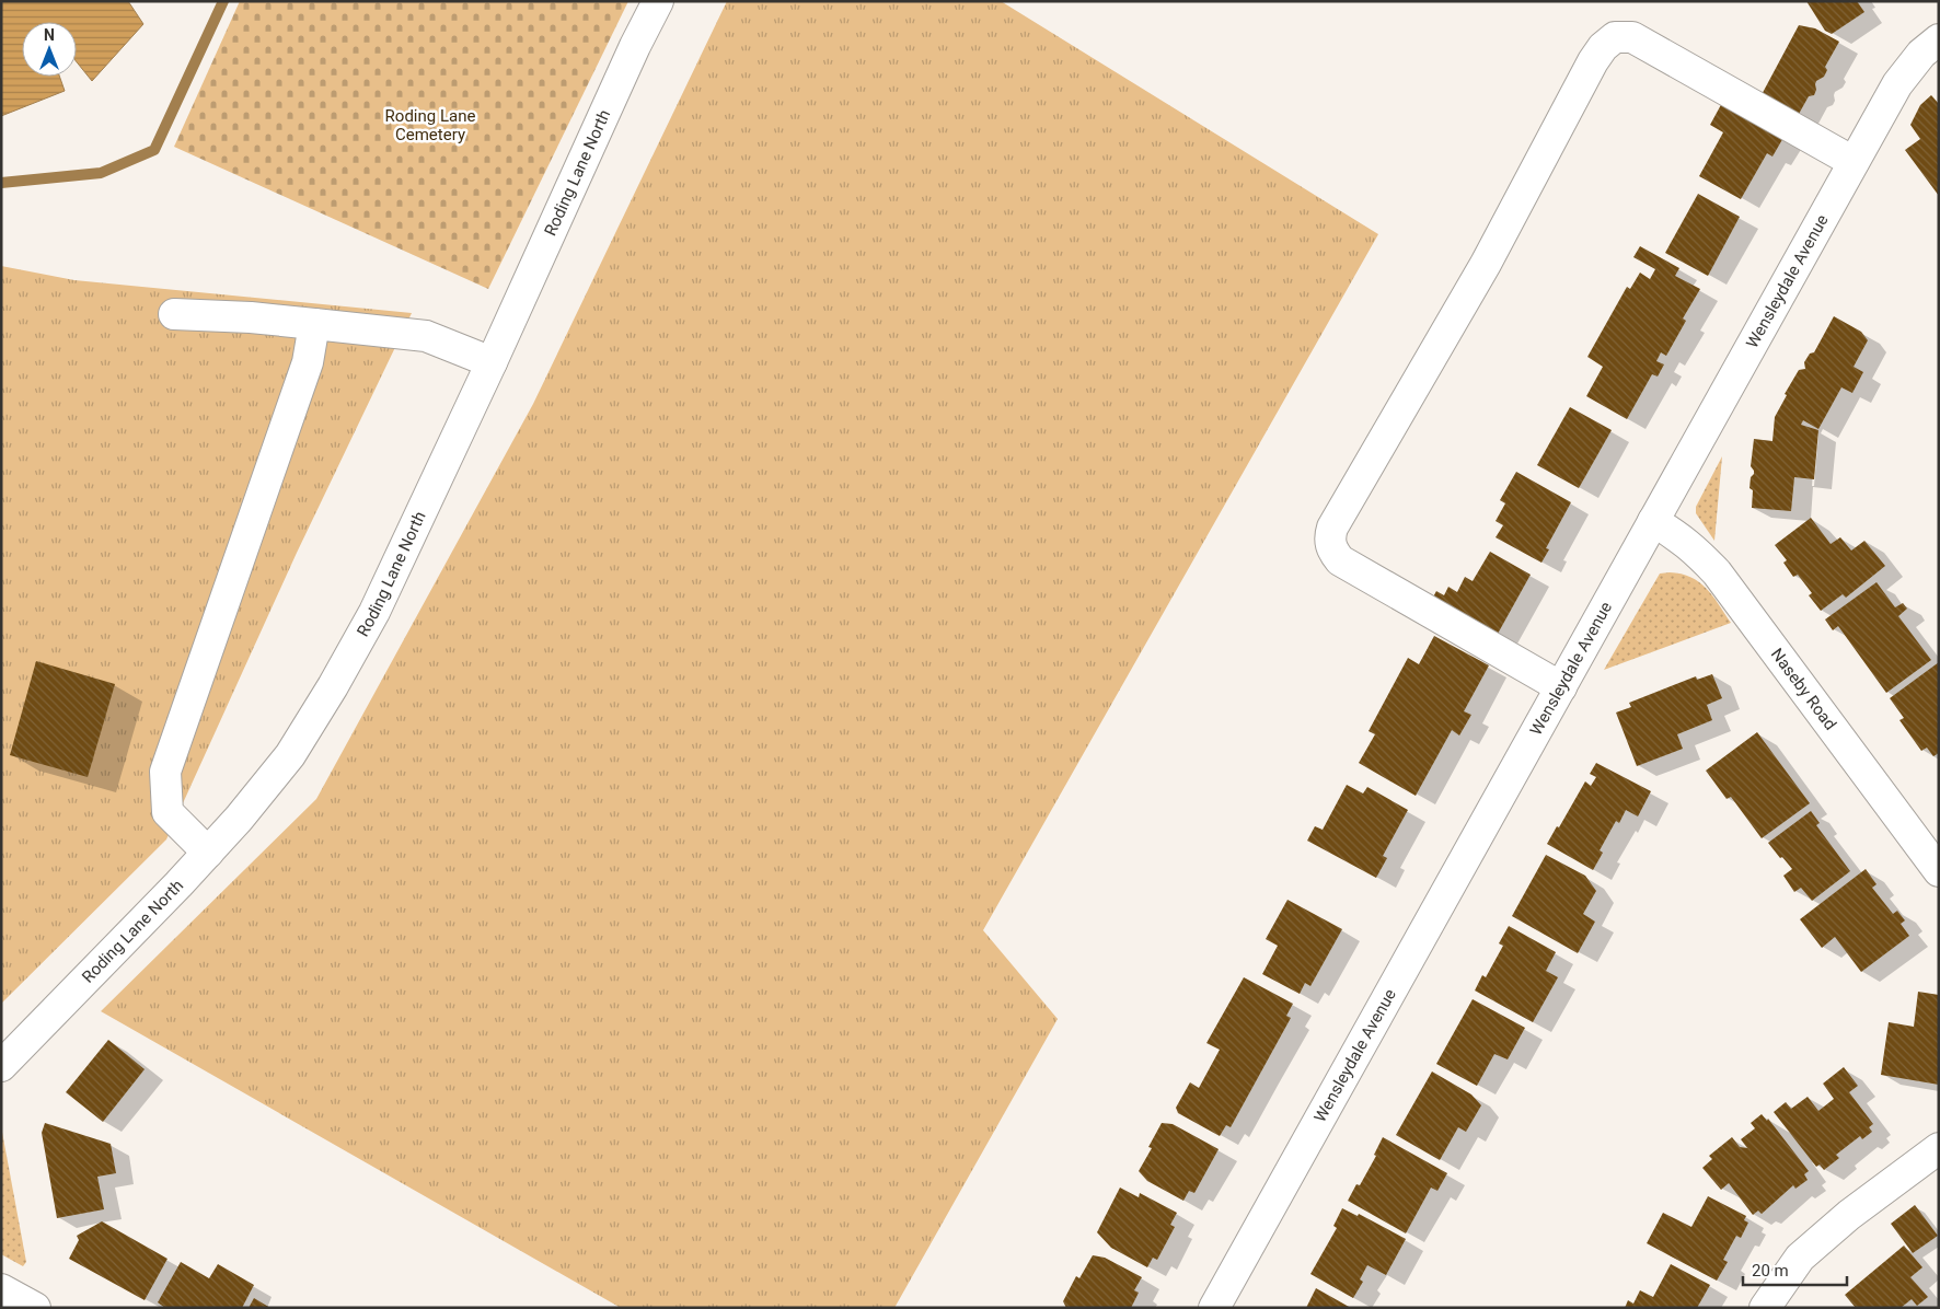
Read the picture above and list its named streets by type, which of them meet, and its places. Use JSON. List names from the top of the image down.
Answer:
{
  "streets": {
    "street": ["Roding Lane North", "Wensleydale Avenue", "Naseby Road"]
  },
  "crossings": [
    ["Wensleydale Avenue", "Naseby Road"]
  ],
  "parks": ["Roding Lane Cemetery"],
  "scale_bar": "20 m",
  "north": "top"
}
